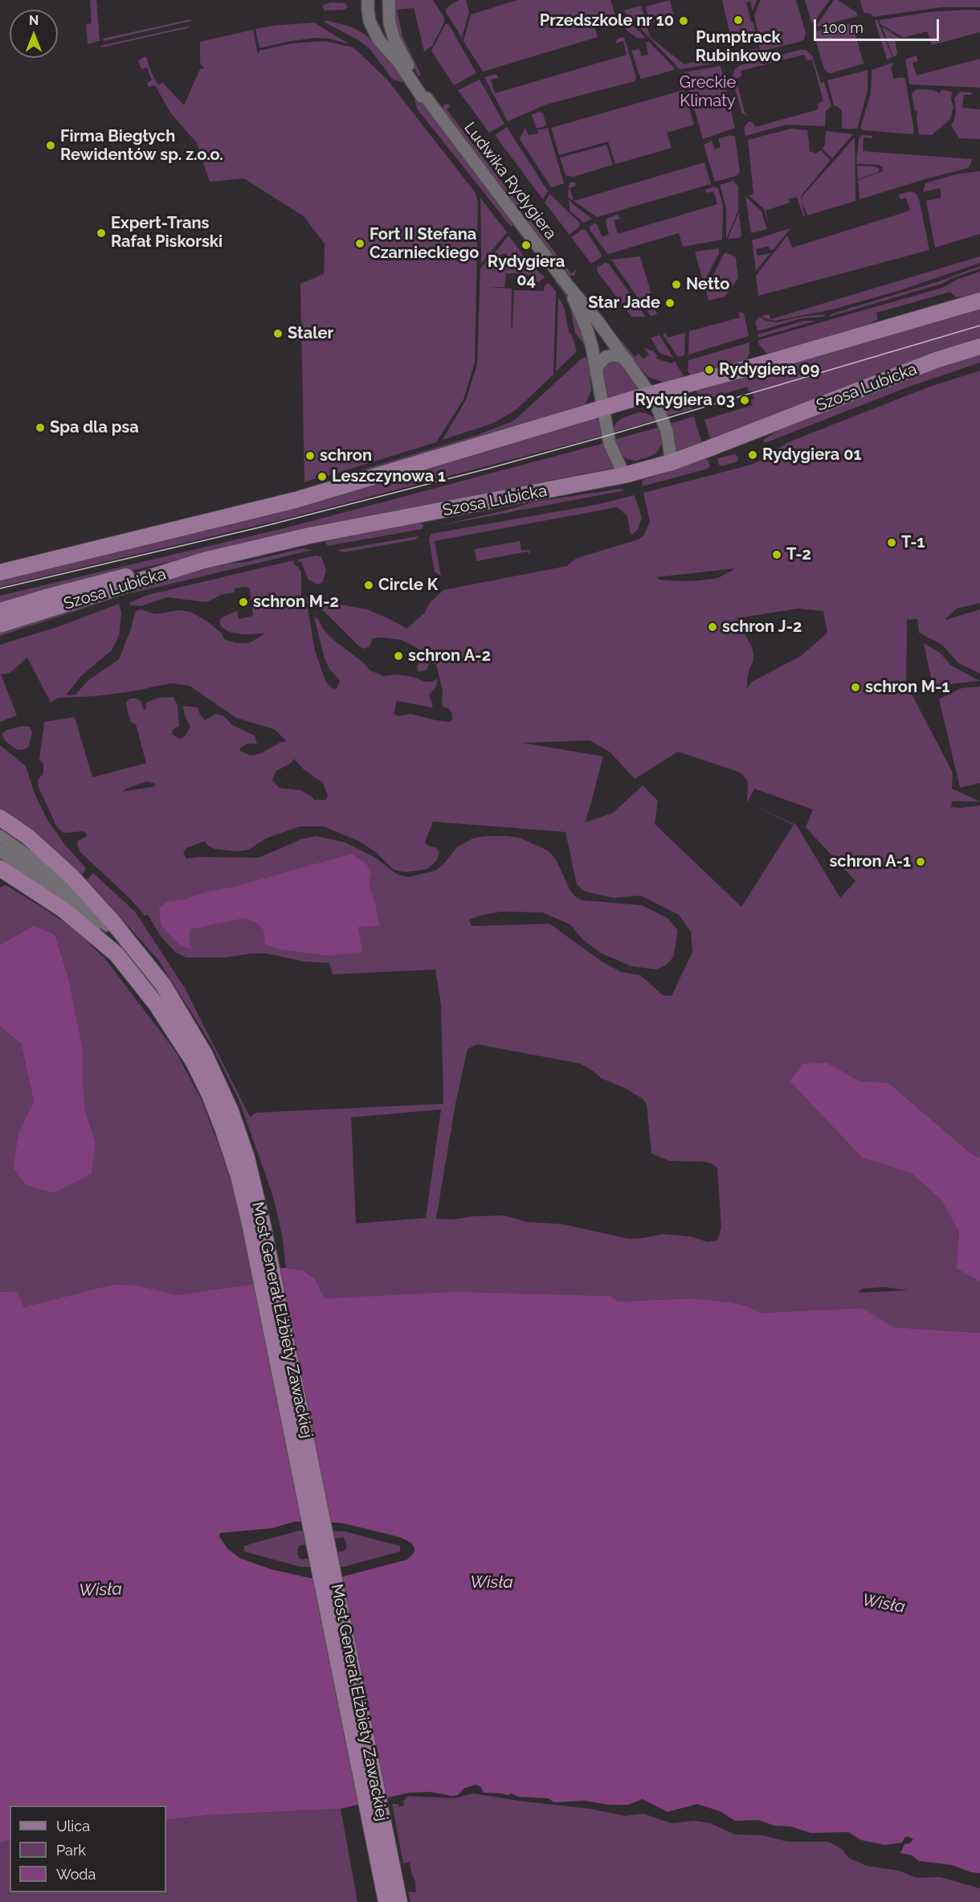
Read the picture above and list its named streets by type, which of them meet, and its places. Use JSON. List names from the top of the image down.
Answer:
{
  "streets": {
    "main road": ["Szosa Lubicka", "Most Generał Elżbiety Zawackiej"],
    "street": ["Ludwika Rydygiera"]
  },
  "crossings": [
    ["Ludwika Rydygiera", "Szosa Lubicka"]
  ],
  "water": ["Wisła"],
  "parks": ["Greckie Klimaty"],
  "places": [
    "Pumptrack Rubinkowo",
    "Przedszkole nr 10",
    "Firma Biegłych Rewidentów sp. z.o.o.",
    "Expert-Trans Rafał Piskorski",
    "Fort II Stefana Czarnieckiego",
    "Rydygiera 04",
    "Netto",
    "Star Jade",
    "Staler",
    "Rydygiera 09",
    "Rydygiera 03",
    "Spa dla psa",
    "Rydygiera 01",
    "schron",
    "Leszczynowa 1",
    "T-1",
    "T-2",
    "Circle K",
    "schron M-2",
    "schron J-2",
    "schron A-2",
    "schron M-1",
    "schron A-1"
  ],
  "legend": ["Ulica", "Park", "Woda"],
  "scale_bar": "100 m",
  "north": "top"
}
